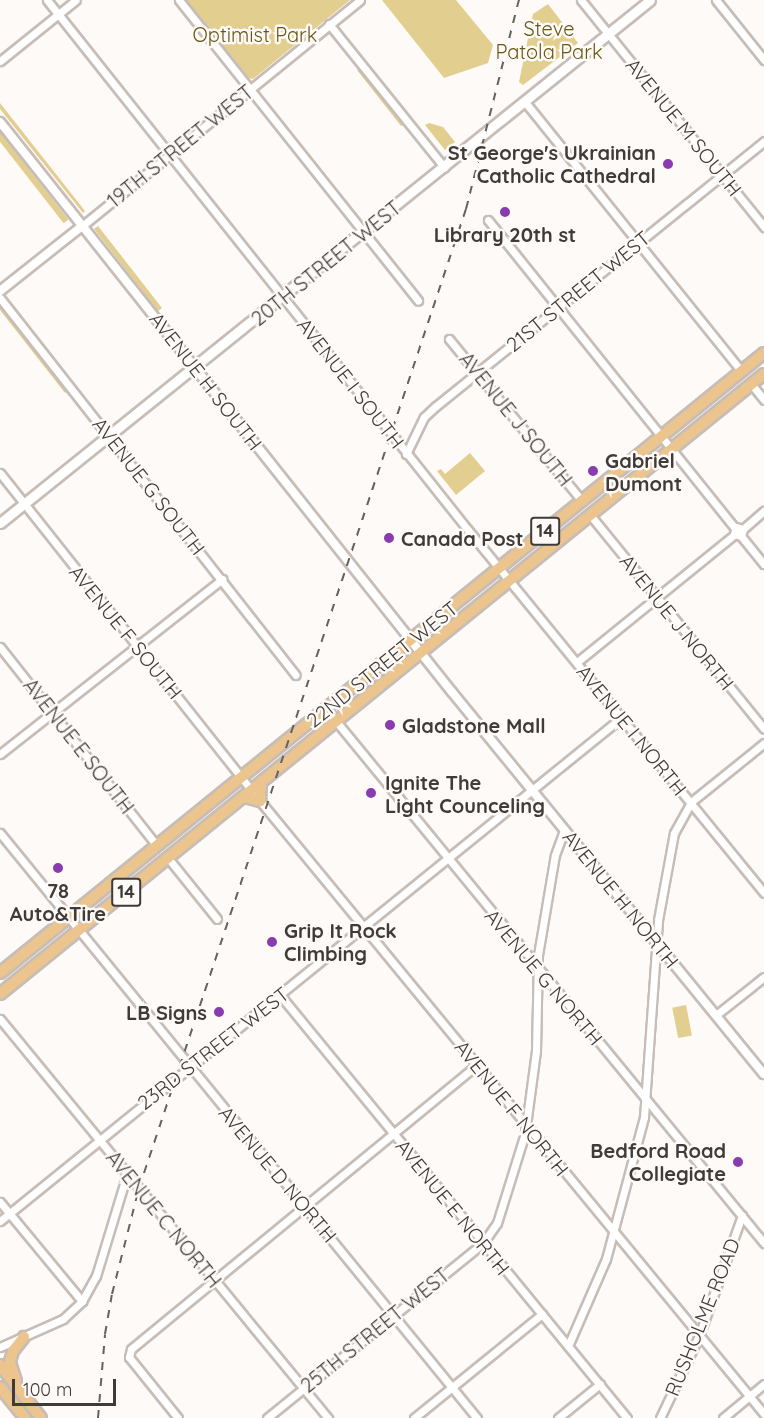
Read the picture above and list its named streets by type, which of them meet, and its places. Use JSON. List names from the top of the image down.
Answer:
{
  "streets": {
    "main road": ["20TH STREET WEST", "14", "22ND STREET WEST"],
    "street": [
      "AVENUE M SOUTH",
      "19TH STREET WEST",
      "21ST STREET WEST",
      "AVENUE H SOUTH",
      "AVENUE I SOUTH",
      "AVENUE J SOUTH",
      "AVENUE G SOUTH",
      "AVENUE J NORTH",
      "AVENUE F SOUTH",
      "AVENUE I NORTH",
      "AVENUE E SOUTH",
      "AVENUE H NORTH",
      "AVENUE G NORTH",
      "23RD STREET WEST",
      "AVENUE F NORTH",
      "AVENUE D NORTH",
      "AVENUE E NORTH",
      "AVENUE C NORTH",
      "RUSHOLME ROAD",
      "25TH STREET WEST"
    ]
  },
  "crossings": [
    ["AVENUE M SOUTH", "20TH STREET WEST"],
    ["AVENUE M SOUTH", "21ST STREET WEST"],
    ["19TH STREET WEST", "AVENUE H SOUTH"],
    ["19TH STREET WEST", "AVENUE I SOUTH"],
    ["20TH STREET WEST", "AVENUE H SOUTH"],
    ["20TH STREET WEST", "AVENUE I SOUTH"],
    ["20TH STREET WEST", "AVENUE G SOUTH"],
    ["20TH STREET WEST", "AVENUE F SOUTH"],
    ["21ST STREET WEST", "AVENUE I SOUTH"],
    ["21ST STREET WEST", "AVENUE J SOUTH"],
    ["AVENUE H SOUTH", "22ND STREET WEST"],
    ["AVENUE H SOUTH", "AVENUE H NORTH"],
    ["AVENUE I SOUTH", "22ND STREET WEST"],
    ["AVENUE I SOUTH", "AVENUE I NORTH"],
    ["AVENUE J SOUTH", "22ND STREET WEST"],
    ["AVENUE J NORTH", "22ND STREET WEST"],
    ["AVENUE F SOUTH", "22ND STREET WEST"],
    ["22ND STREET WEST", "AVENUE I NORTH"],
    ["22ND STREET WEST", "AVENUE E SOUTH"],
    ["22ND STREET WEST", "AVENUE H NORTH"],
    ["22ND STREET WEST", "AVENUE G NORTH"],
    ["22ND STREET WEST", "AVENUE D NORTH"],
    ["AVENUE I NORTH", "23RD STREET WEST"],
    ["AVENUE H NORTH", "23RD STREET WEST"],
    ["AVENUE H NORTH", "25TH STREET WEST"],
    ["AVENUE G NORTH", "23RD STREET WEST"],
    ["AVENUE G NORTH", "RUSHOLME ROAD"],
    ["AVENUE G NORTH", "25TH STREET WEST"],
    ["23RD STREET WEST", "AVENUE F NORTH"],
    ["23RD STREET WEST", "AVENUE D NORTH"],
    ["23RD STREET WEST", "AVENUE E NORTH"],
    ["23RD STREET WEST", "AVENUE C NORTH"],
    ["AVENUE F NORTH", "RUSHOLME ROAD"],
    ["AVENUE F NORTH", "25TH STREET WEST"],
    ["AVENUE D NORTH", "25TH STREET WEST"],
    ["AVENUE E NORTH", "25TH STREET WEST"],
    ["AVENUE C NORTH", "25TH STREET WEST"]
  ],
  "parks": ["Steve Patola Park", "Optimist Park"],
  "places": [
    "St George's Ukrainian Catholic Cathedral",
    "Library 20th st",
    "Gabriel Dumont",
    "Canada Post",
    "Gladstone Mall",
    "Ignite The Light Counceling",
    "78 Auto&Tire",
    "Grip It Rock Climbing",
    "LB Signs",
    "Bedford Road Collegiate"
  ],
  "scale_bar": "100 m"
}
